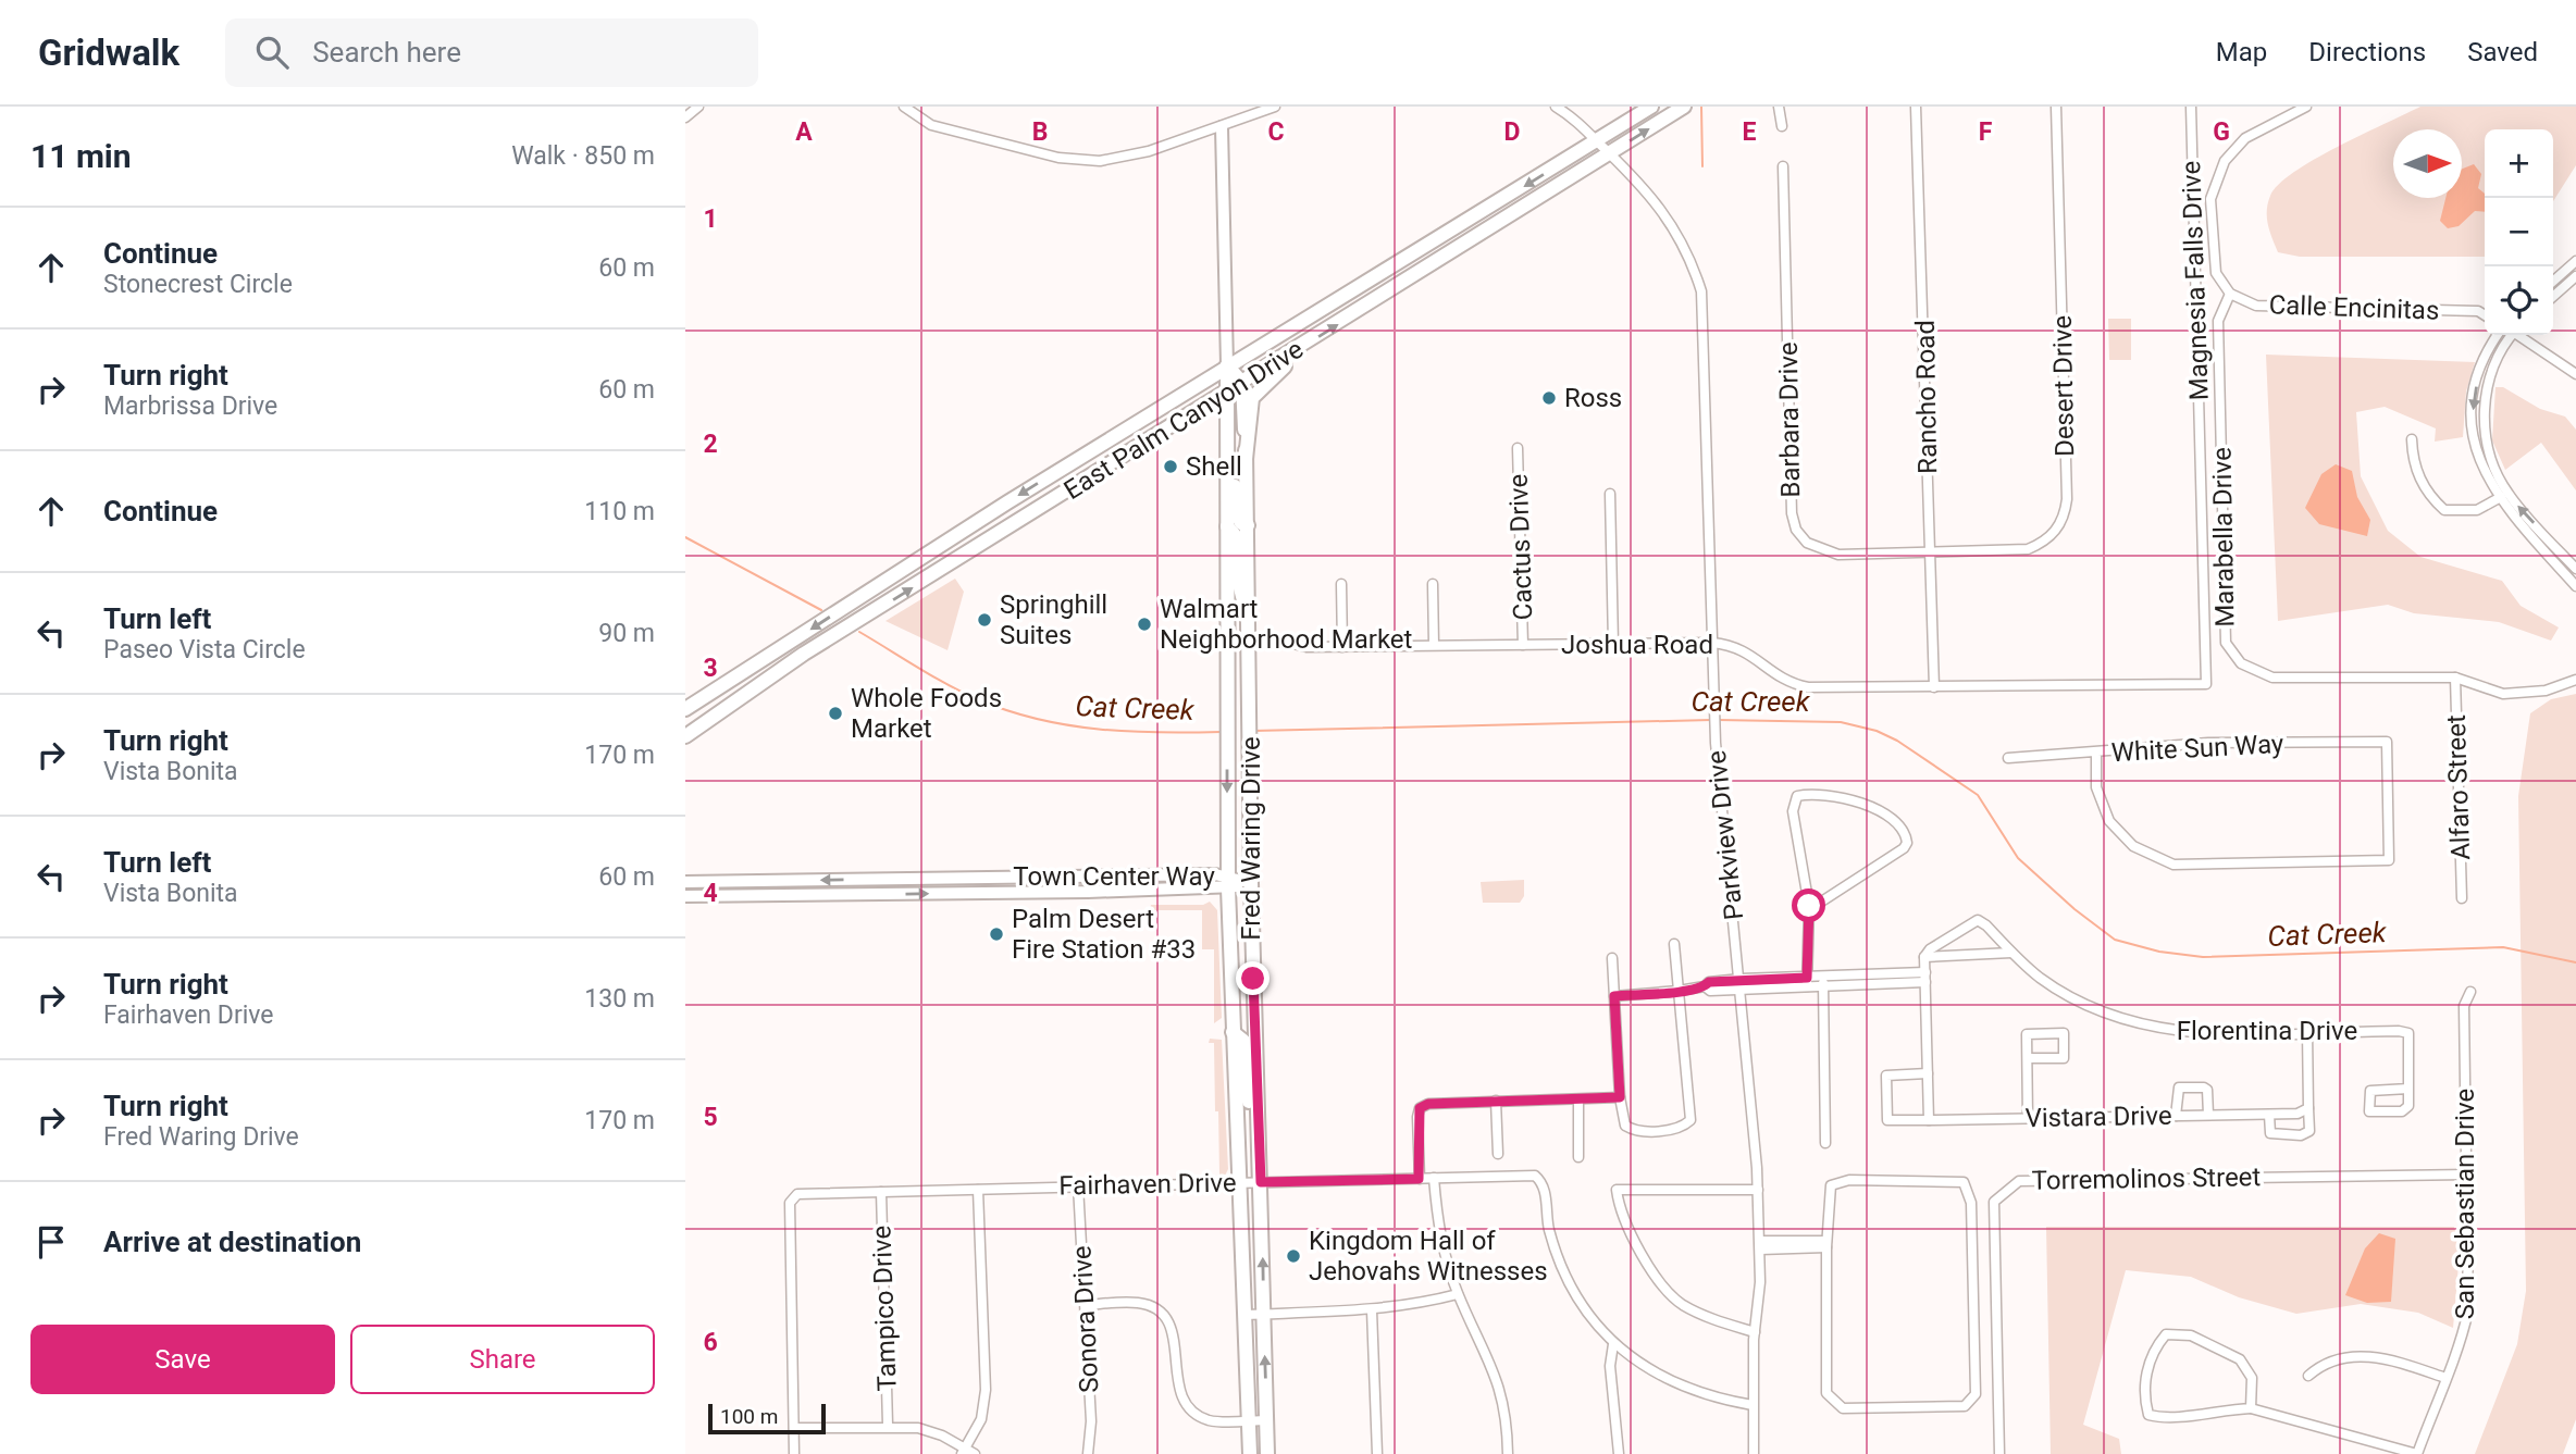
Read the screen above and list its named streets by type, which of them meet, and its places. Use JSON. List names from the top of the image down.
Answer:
{
  "streets": {
    "main road": ["East Palm Canyon Drive", "Fred Waring Drive"],
    "street": [
      "Magnesia Falls Drive",
      "Calle Encinitas",
      "Desert Drive",
      "Rancho Road",
      "Barbara Drive",
      "Marabella Drive",
      "Cactus Drive",
      "Joshua Road",
      "White Sun Way",
      "Alfaro Street",
      "Parkview Drive",
      "Town Center Way",
      "Florentina Drive",
      "Vistara Drive",
      "Torremolinos Street",
      "Fairhaven Drive",
      "San Sebastian Drive",
      "Tampico Drive",
      "Sonora Drive"
    ]
  },
  "crossings": [
    ["Magnesia Falls Drive", "Joshua Road"],
    ["Calle Encinitas", "Marabella Drive"],
    ["Desert Drive", "Rancho Road"],
    ["Desert Drive", "Barbara Drive"],
    ["Rancho Road", "Barbara Drive"],
    ["Rancho Road", "Joshua Road"],
    ["East Palm Canyon Drive", "Parkview Drive"],
    ["East Palm Canyon Drive", "Fred Waring Drive"],
    ["Marabella Drive", "Alfaro Street"],
    ["Cactus Drive", "Joshua Road"],
    ["Joshua Road", "Parkview Drive"],
    ["Fred Waring Drive", "Town Center Way"],
    ["Fred Waring Drive", "Fairhaven Drive"],
    ["Torremolinos Street", "San Sebastian Drive"],
    ["Fairhaven Drive", "Tampico Drive"],
    ["Fairhaven Drive", "Sonora Drive"]
  ],
  "water": ["Cat Creek"],
  "places": [
    "Ross",
    "Shell",
    "Springhill Suites",
    "Walmart Neighborhood Market",
    "Whole Foods Market",
    "Palm Desert Fire Station #33",
    "Kingdom Hall of Jehovahs Witnesses"
  ],
  "scale_bar": "100 m",
  "north": "right",
  "page": {
    "header": "Gridwalk",
    "search": "Search here",
    "nav": ["Map", "Directions", "Saved"],
    "heading": ["11 min", "Walk · 850 m"],
    "map_buttons": ["+", "−"],
    "list": [
      ["Continue", "Stonecrest Circle", "60 m"],
      ["Turn right", "Marbrissa Drive", "60 m"],
      ["Continue", "110 m"],
      ["Turn left", "Paseo Vista Circle", "90 m"],
      ["Turn right", "Vista Bonita", "170 m"],
      ["Turn left", "Vista Bonita", "60 m"],
      ["Turn right", "Fairhaven Drive", "130 m"],
      ["Turn right", "Fred Waring Drive", "170 m"],
      "Arrive at destination"
    ],
    "buttons": ["Save", "Share"],
    "scale": "100 m"
  },
  "grid": {
    "columns": [
      "A",
      "B",
      "C",
      "D",
      "E",
      "F",
      "G"
    ],
    "rows": [
      "1",
      "2",
      "3",
      "4",
      "5",
      "6"
    ]
  }
}
